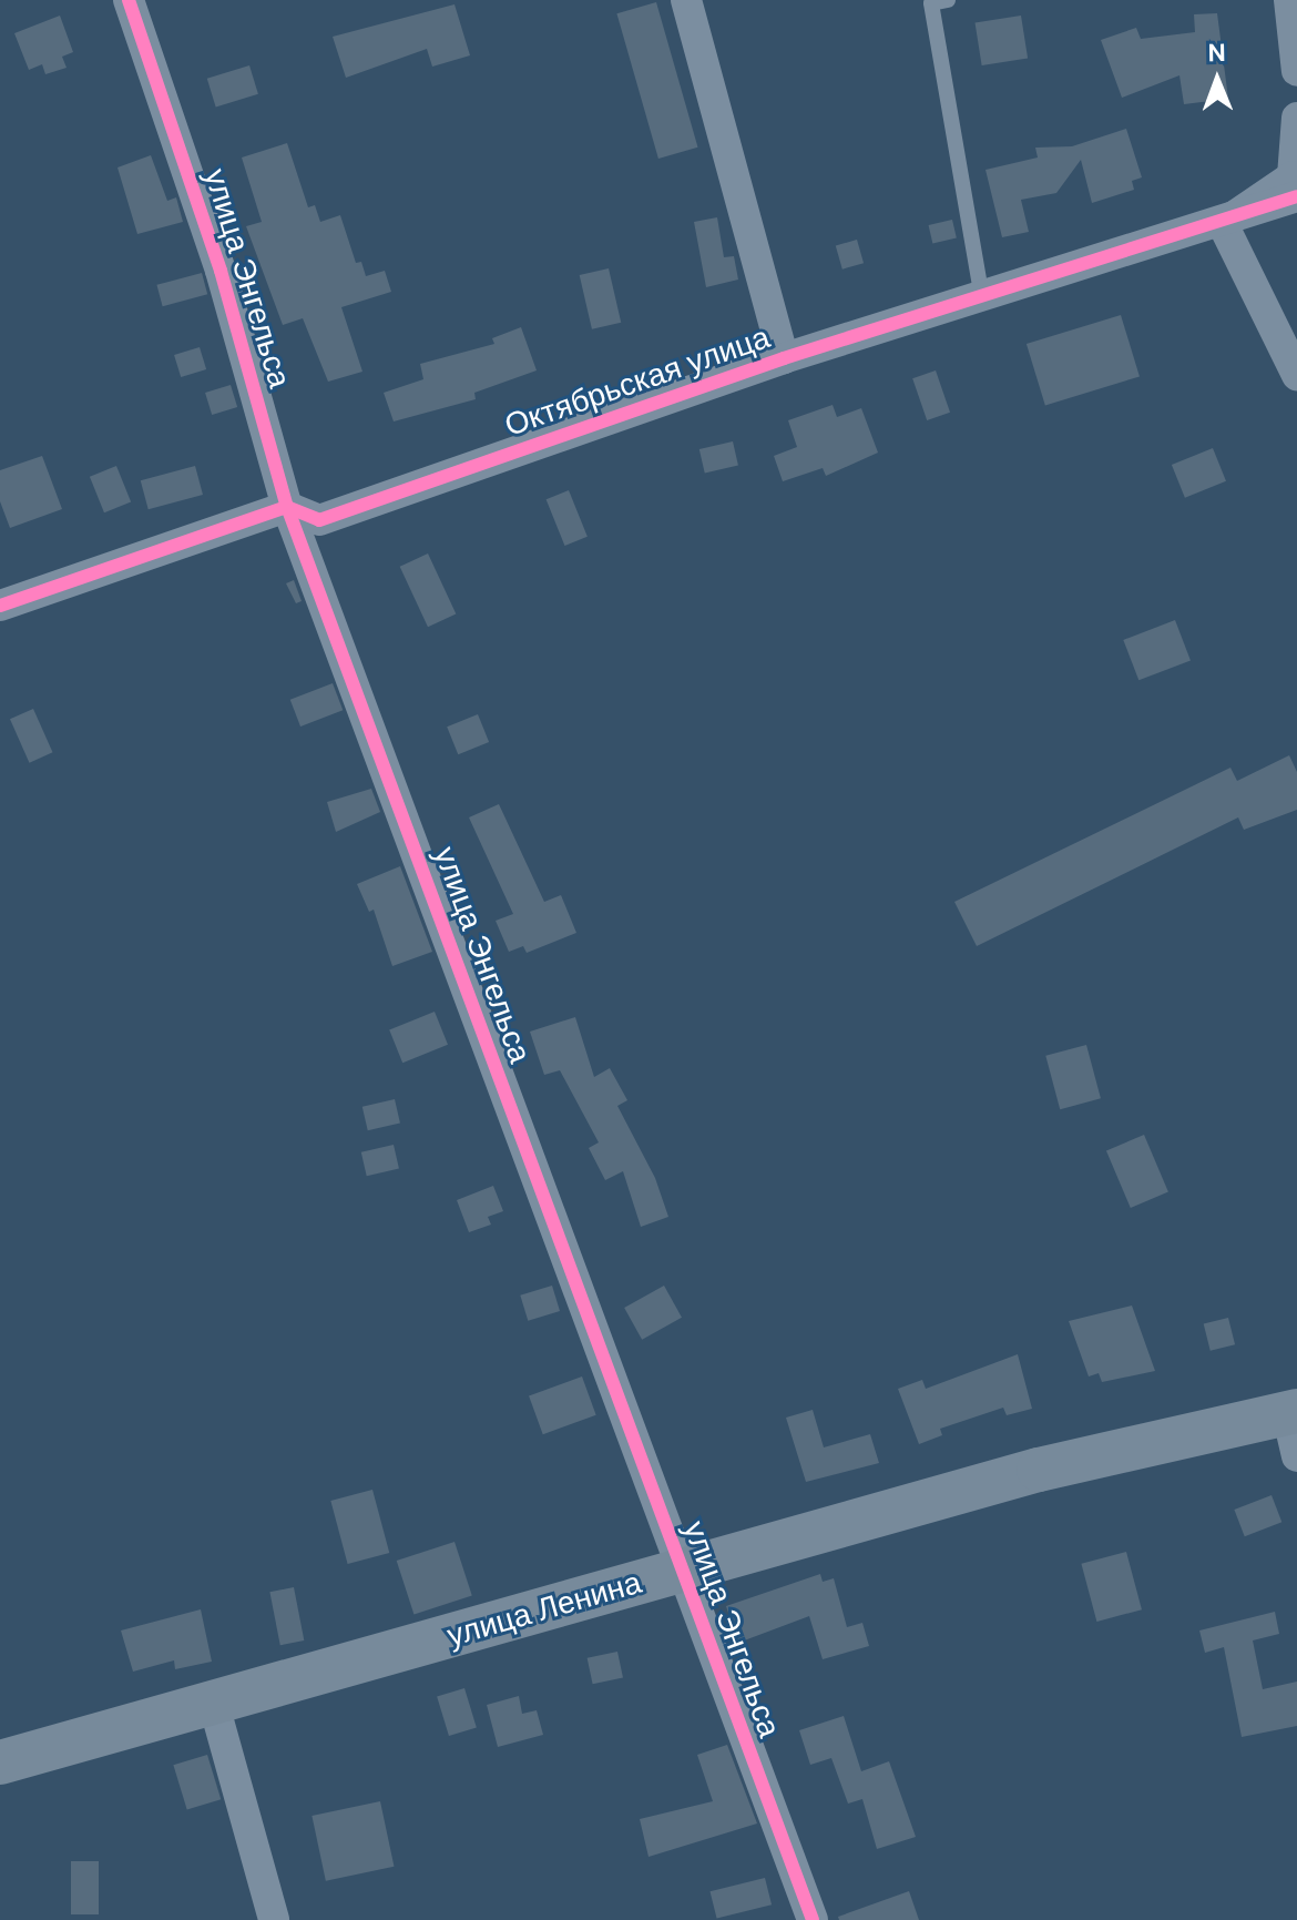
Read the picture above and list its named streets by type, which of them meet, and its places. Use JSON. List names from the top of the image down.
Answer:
{
  "streets": {
    "street": ["улица Энгельса", "Октябрьская улица", "улица Ленина"]
  },
  "crossings": [
    ["улица Энгельса", "Октябрьская улица"],
    ["улица Энгельса", "улица Ленина"]
  ],
  "north": "top"
}
